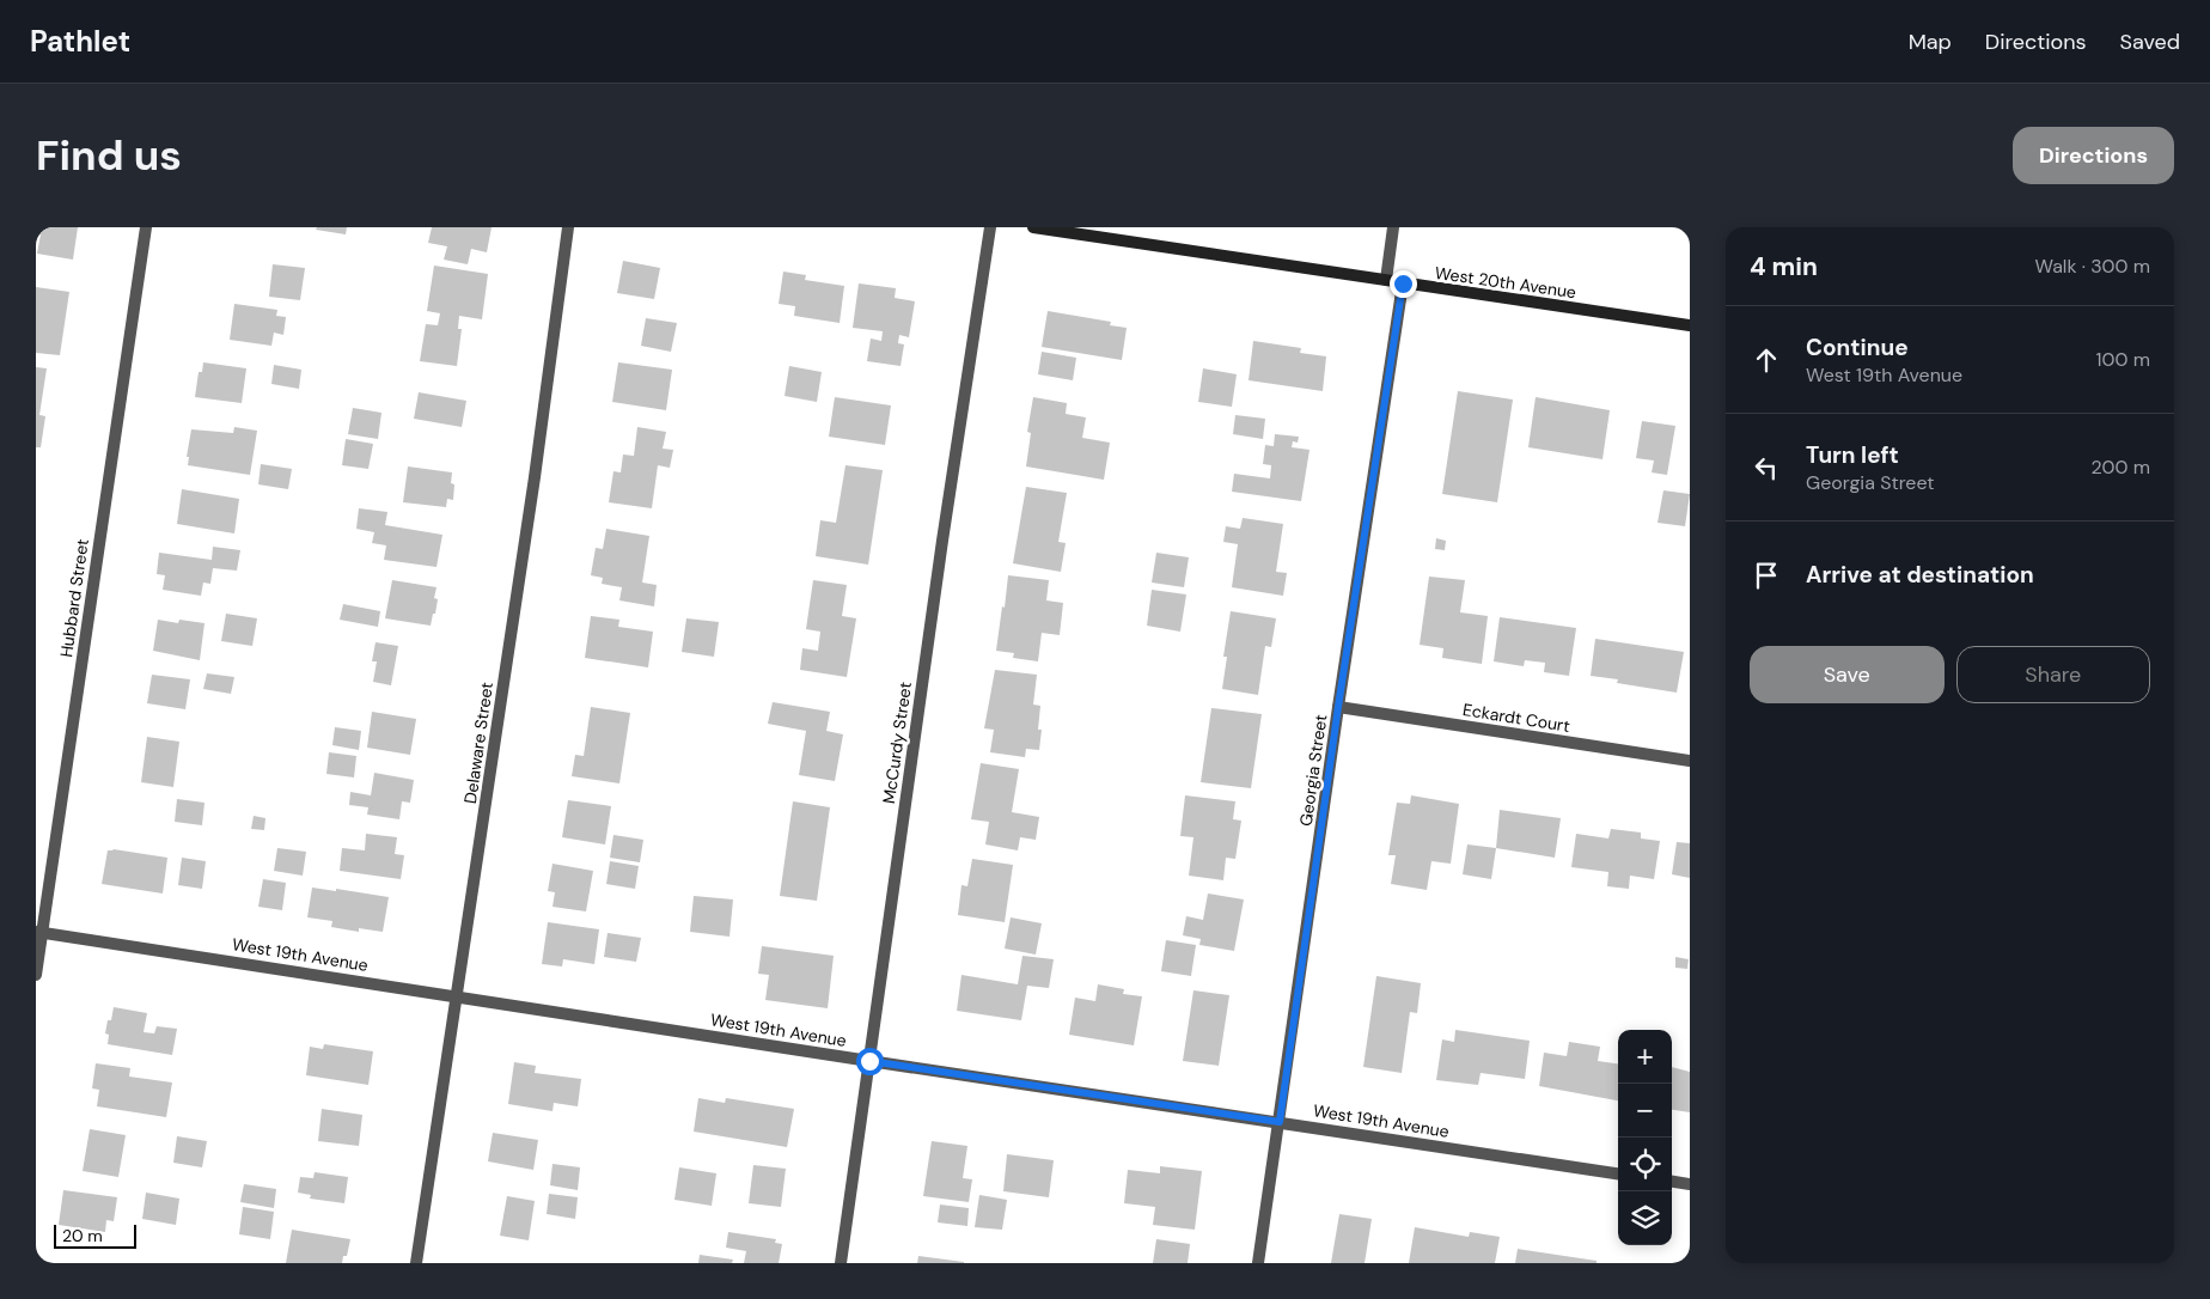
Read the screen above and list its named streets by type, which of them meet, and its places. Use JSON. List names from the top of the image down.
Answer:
{
  "streets": {
    "main road": ["West 20th Avenue"],
    "street": [
      "Hubbard Street",
      "Eckardt Court",
      "Delaware Street",
      "McCurdy Street",
      "Georgia Street",
      "West 19th Avenue"
    ]
  },
  "crossings": [
    ["West 20th Avenue", "Georgia Street"],
    ["Hubbard Street", "West 19th Avenue"],
    ["Eckardt Court", "Georgia Street"],
    ["Delaware Street", "West 19th Avenue"],
    ["McCurdy Street", "West 19th Avenue"],
    ["Georgia Street", "West 19th Avenue"]
  ],
  "scale_bar": "20 m",
  "page": {
    "header": "Pathlet",
    "nav": ["Map", "Directions", "Saved"],
    "buttons": [
      "Directions",
      ["Save", "Share"]
    ],
    "title": "Find us",
    "heading": ["4 min", "Walk · 300 m"],
    "list": [
      ["Continue", "West 19th Avenue", "100 m"],
      ["Turn left", "Georgia Street", "200 m"],
      "Arrive at destination"
    ],
    "map_buttons": ["+", "−"],
    "scale": "20 m"
  }
}
